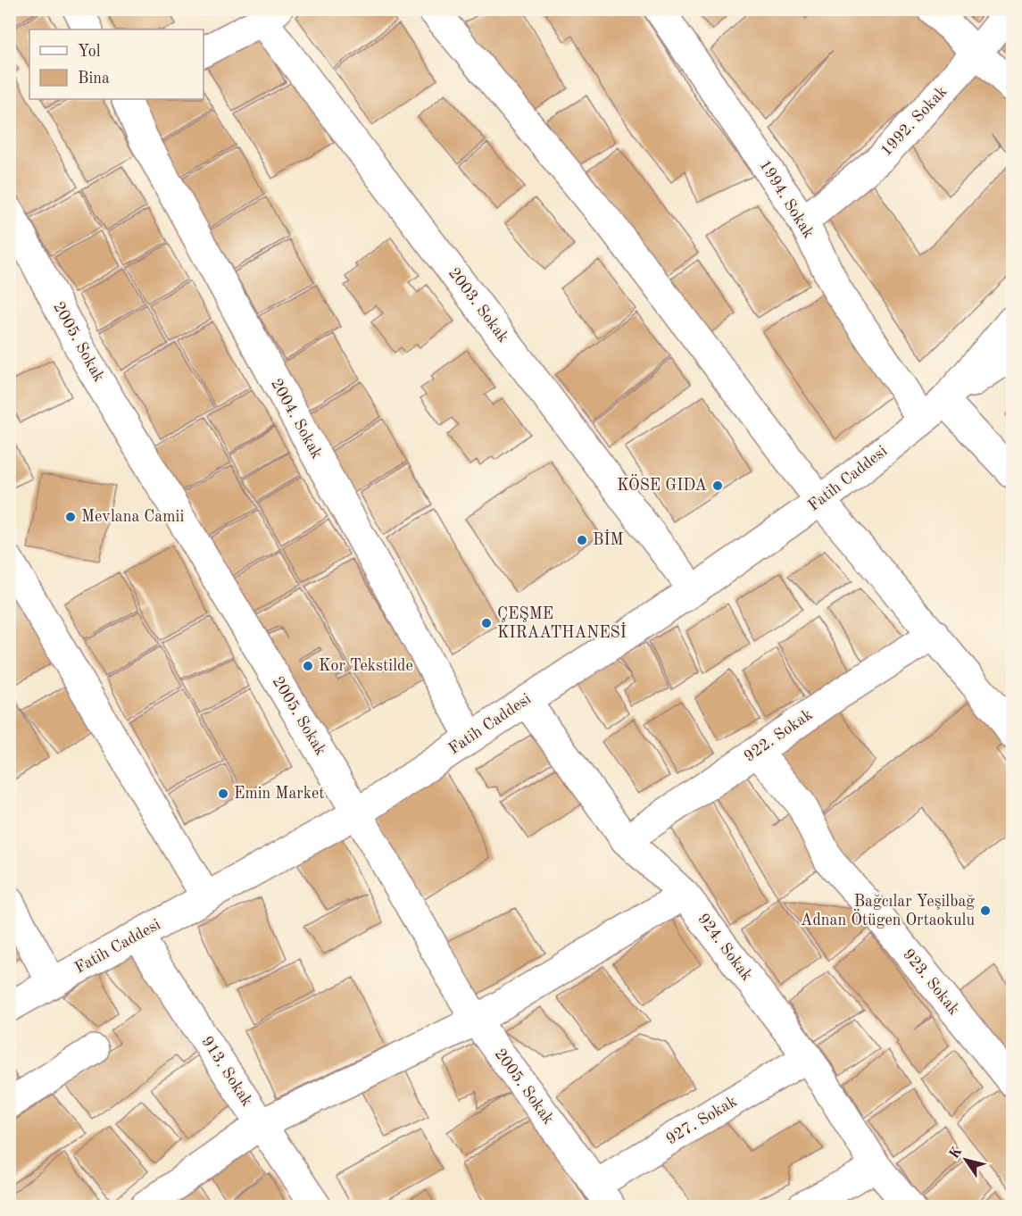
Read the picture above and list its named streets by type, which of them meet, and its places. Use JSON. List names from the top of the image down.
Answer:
{
  "streets": {
    "street": [
      "1992. Sokak",
      "1994. Sokak",
      "2003. Sokak",
      "2005. Sokak",
      "2004. Sokak",
      "Fatih Caddesi",
      "922. Sokak",
      "924. Sokak",
      "923. Sokak",
      "913. Sokak",
      "927. Sokak"
    ]
  },
  "crossings": [
    ["1992. Sokak", "1994. Sokak"],
    ["1994. Sokak", "Fatih Caddesi"],
    ["2003. Sokak", "Fatih Caddesi"],
    ["2005. Sokak", "Fatih Caddesi"],
    ["2005. Sokak", "927. Sokak"],
    ["2004. Sokak", "Fatih Caddesi"],
    ["Fatih Caddesi", "924. Sokak"],
    ["Fatih Caddesi", "913. Sokak"],
    ["922. Sokak", "924. Sokak"],
    ["922. Sokak", "923. Sokak"],
    ["924. Sokak", "927. Sokak"]
  ],
  "places": [
    "KÖSE GIDA",
    "Mevlana Camii",
    "BİM",
    "ÇEŞME KIRAATHANESİ",
    "Kor Tekstilde",
    "Emin Market",
    "Bağcılar Yeşilbağ Adnan Ötügen Ortaokulu"
  ],
  "legend": ["Yol", "Bina"],
  "north": "top left"
}
